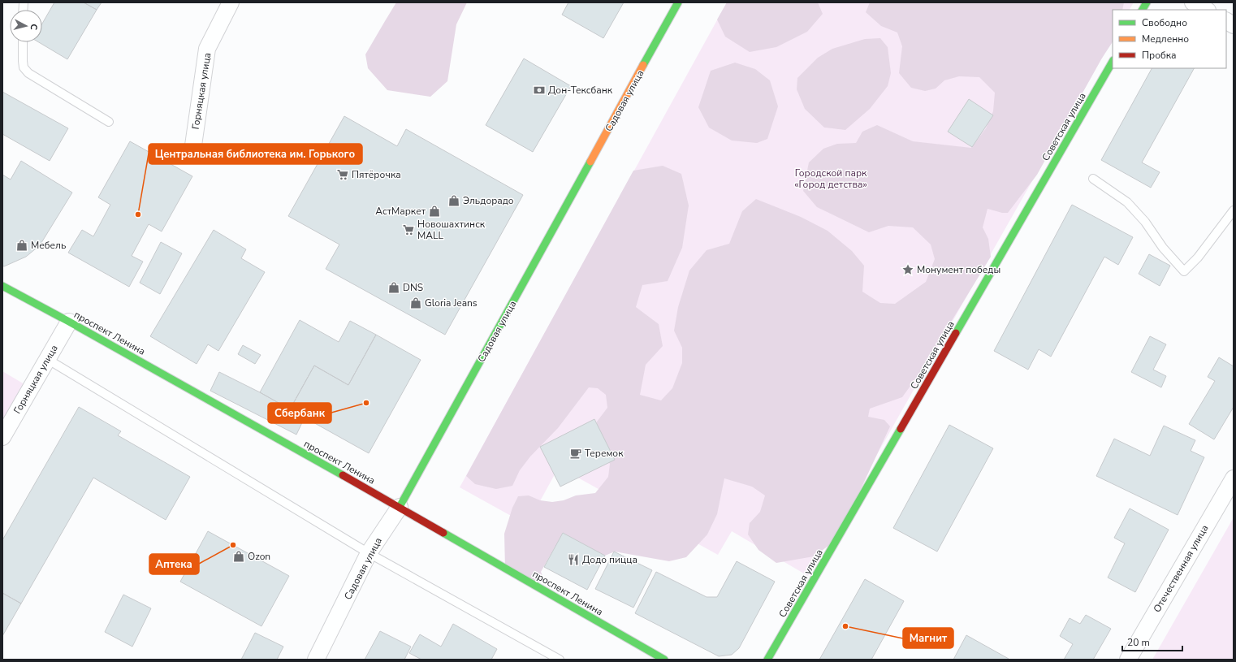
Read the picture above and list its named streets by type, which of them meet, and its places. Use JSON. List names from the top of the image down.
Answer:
{
  "streets": {
    "street": [
      "Горняцкая улица",
      "Садовая улица",
      "Советская улица",
      "проспект Ленина",
      "Отечественная улица"
    ]
  },
  "crossings": [
    ["Горняцкая улица", "проспект Ленина"],
    ["Садовая улица", "проспект Ленина"]
  ],
  "parks": ["Городской парк «Город детства»"],
  "places": {
    "bank": ["Дон-Тексбанк"],
    "supermarket": ["Пятёрочка", "Новошахтинск MALL"],
    "shop": [
      "Эльдорадо",
      "АстМаркет",
      "Мебель",
      "DNS",
      "Gloria Jeans",
      "Ozon"
    ],
    "other": [
      "Центральная библиотека им. Горького",
      "Сбербанк",
      "Аптека",
      "Магнит"
    ],
    "place": ["Монумент победы"],
    "cafe": ["Теремок"],
    "restaurant": ["Додо пицца"]
  },
  "legend": ["Свободно", "Медленно", "Пробка"],
  "scale_bar": "20 m",
  "north": "right"
}
